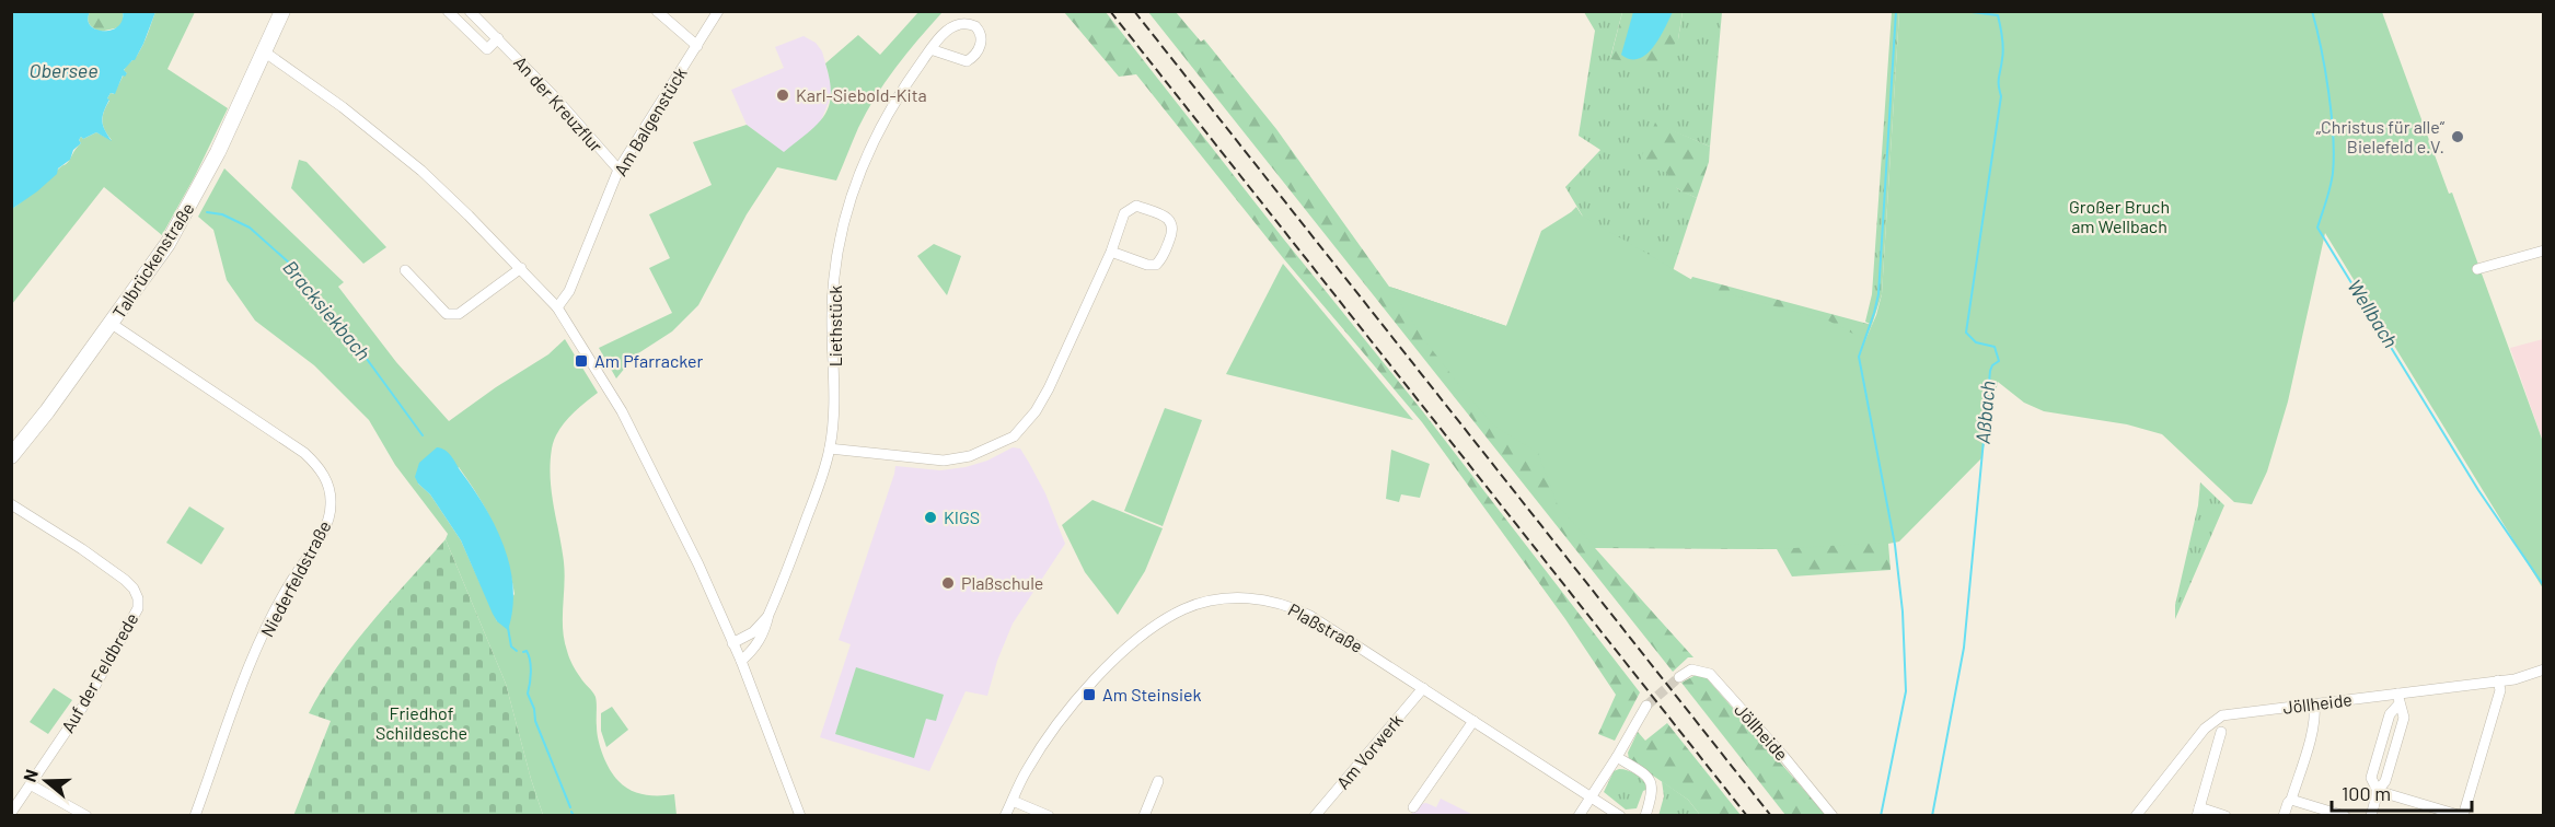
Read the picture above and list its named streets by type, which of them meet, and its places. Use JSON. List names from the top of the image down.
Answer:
{
  "streets": {
    "main road": ["Talbrückenstraße"],
    "street": [
      "An der Kreuzflur",
      "Am Balgenstück",
      "Liethstück",
      "Niederfeldstraße",
      "Plaßstraße",
      "Auf der Feldbrede",
      "Jöllheide",
      "Am Vorwerk"
    ]
  },
  "crossings": [
    ["An der Kreuzflur", "Am Balgenstück"],
    ["Talbrückenstraße", "Niederfeldstraße"],
    ["Plaßstraße", "Am Vorwerk"]
  ],
  "water": [
    "Obersee",
    "Bracksiekbach",
    "Wellbach",
    "Aßbach"
  ],
  "parks": ["Großer Bruch am Wellbach", "Friedhof Schildesche"],
  "places": {
    "other": [
      "Karl-Siebold-Kita",
      "„Christus für alle“ Bielefeld e.V.",
      "KIGS",
      "Plaßschule"
    ],
    "transit": ["Am Pfarracker", "Am Steinsiek"]
  },
  "scale_bar": "100 m",
  "north": "left"
}
